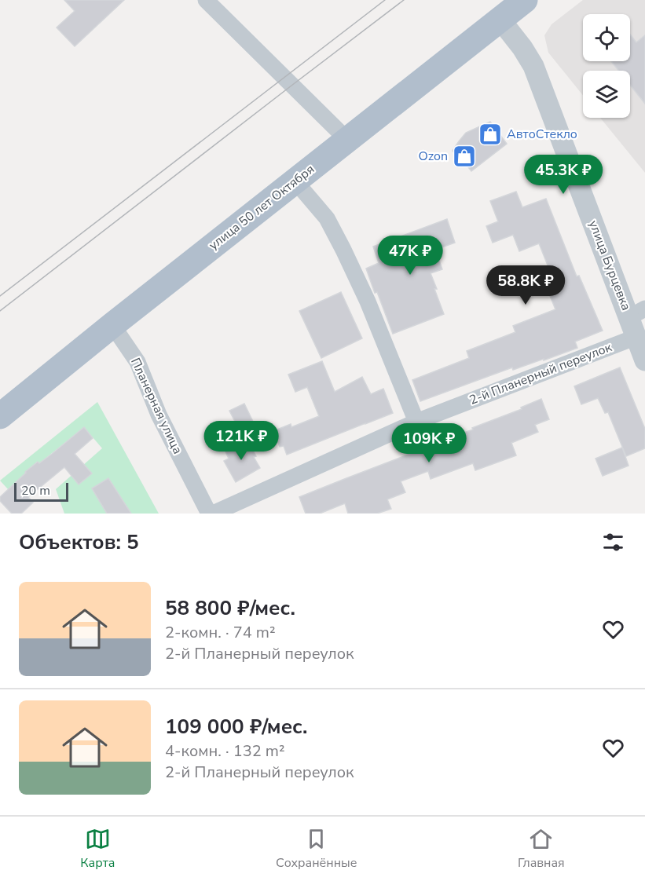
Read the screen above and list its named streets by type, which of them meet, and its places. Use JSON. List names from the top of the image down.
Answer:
{
  "streets": {
    "main road": ["улица 50 лет Октября"],
    "street": ["улица Бурцевка", "2-й Планерный переулок", "Планерная улица"]
  },
  "crossings": [
    ["улица 50 лет Октября", "улица Бурцевка"],
    ["улица 50 лет Октября", "Планерная улица"],
    ["улица Бурцевка", "2-й Планерный переулок"]
  ],
  "places": {
    "shop": ["АвтоСтекло", "Ozon"]
  },
  "scale_bar": "20 m",
  "page": {
    "price": [
      "45.3K ₽",
      "47K ₽",
      "58.8K ₽",
      "121K ₽",
      "109K ₽"
    ],
    "scale": "20 m",
    "heading": "Объектов: 5",
    "list": [
      {
        "name": "58 800 ₽/мес.",
        "note": "2-комн. · 74 m² · 2-й Планерный переулок"
      },
      {
        "name": "109 000 ₽/мес.",
        "note": "4-комн. · 132 m² · 2-й Планерный переулок"
      }
    ],
    "tabs": ["Карта", "Сохранённые", "Главная"]
  }
}
